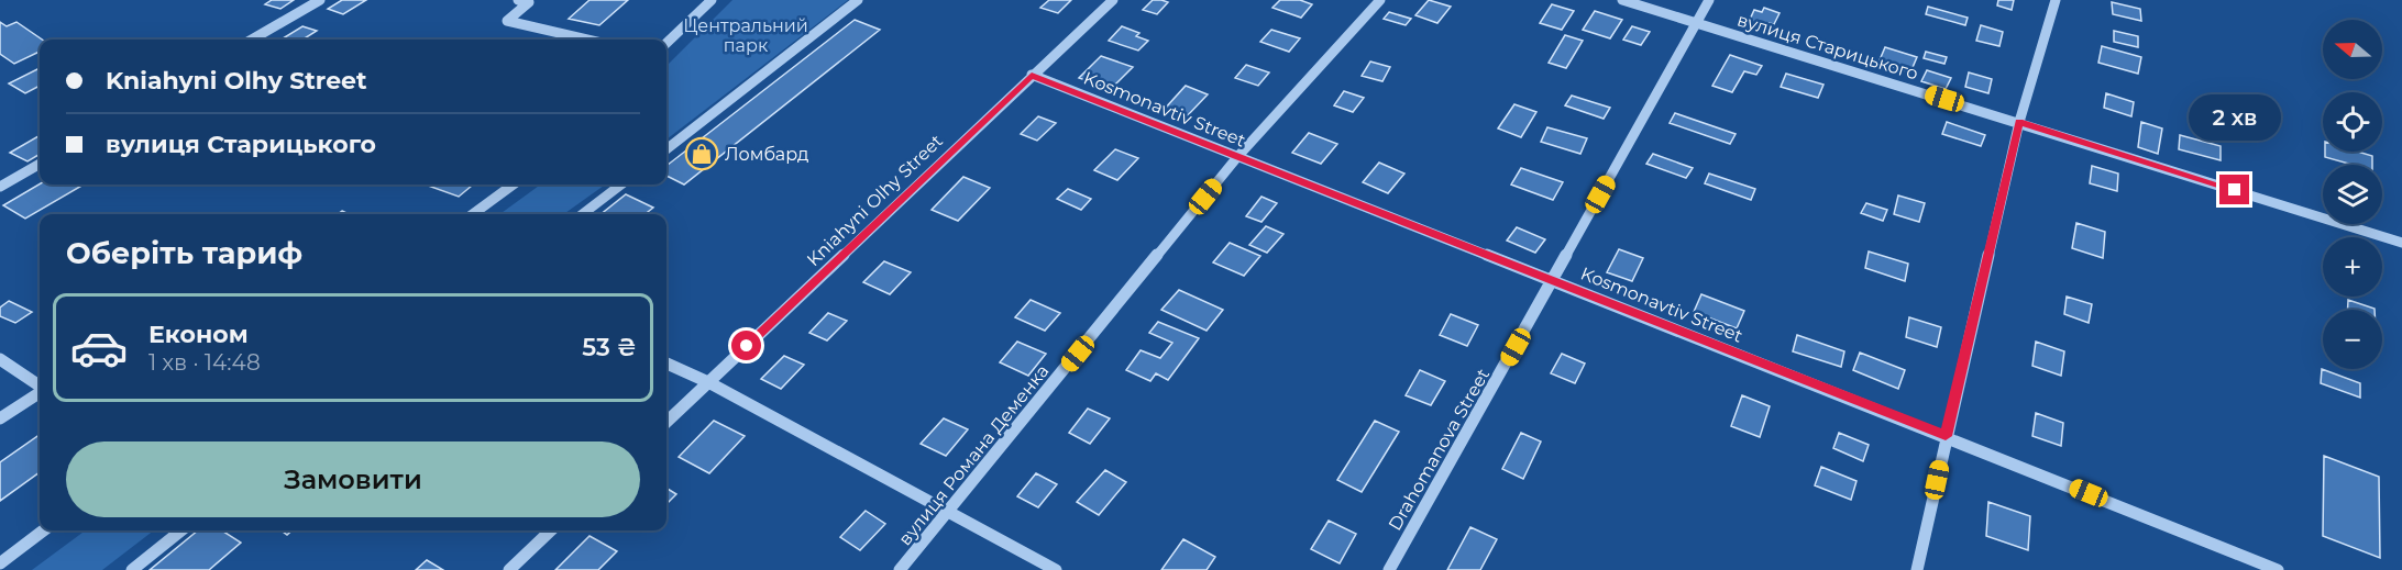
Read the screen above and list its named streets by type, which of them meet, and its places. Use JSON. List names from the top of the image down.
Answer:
{
  "streets": {
    "street": [
      "вулиця Старицького",
      "Kosmonavtiv Street",
      "Kniahyni Olhy Street",
      "Drahomanova Street",
      "вулиця Романа Деменка"
    ]
  },
  "crossings": [
    ["вулиця Старицького", "Drahomanova Street"],
    ["Kosmonavtiv Street", "Kniahyni Olhy Street"],
    ["Kosmonavtiv Street", "Drahomanova Street"],
    ["Kosmonavtiv Street", "вулиця Романа Деменка"]
  ],
  "parks": ["Центральний парк"],
  "places": {
    "shop": ["Ломбард"]
  },
  "north": "left",
  "page": {
    "map_buttons": ["+", "−"],
    "banner": ["Kniahyni Olhy Street", "вулиця Старицького"],
    "bubble": "2 хв",
    "heading": "Оберіть тариф",
    "list": [
      {
        "name": "Економ",
        "note": "1 хв · 14:48",
        "value": "53 ₴"
      }
    ],
    "buttons": "Замовити"
  }
}
